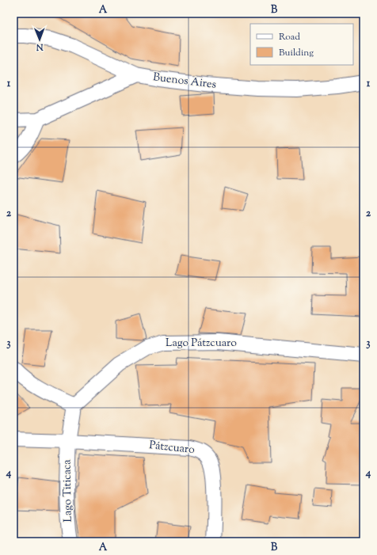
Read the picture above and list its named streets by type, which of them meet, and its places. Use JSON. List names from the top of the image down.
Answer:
{
  "streets": {
    "street": [
      "Buenos Aires",
      "Lago Pátzcuaro",
      "Pátzcuaro",
      "Lago Titicaca"
    ]
  },
  "crossings": [
    ["Pátzcuaro", "Lago Titicaca"]
  ],
  "legend": ["Road", "Building"],
  "north": "bottom",
  "grid": {
    "columns": ["A", "B"],
    "rows": [
      "1",
      "2",
      "3",
      "4"
    ]
  }
}
